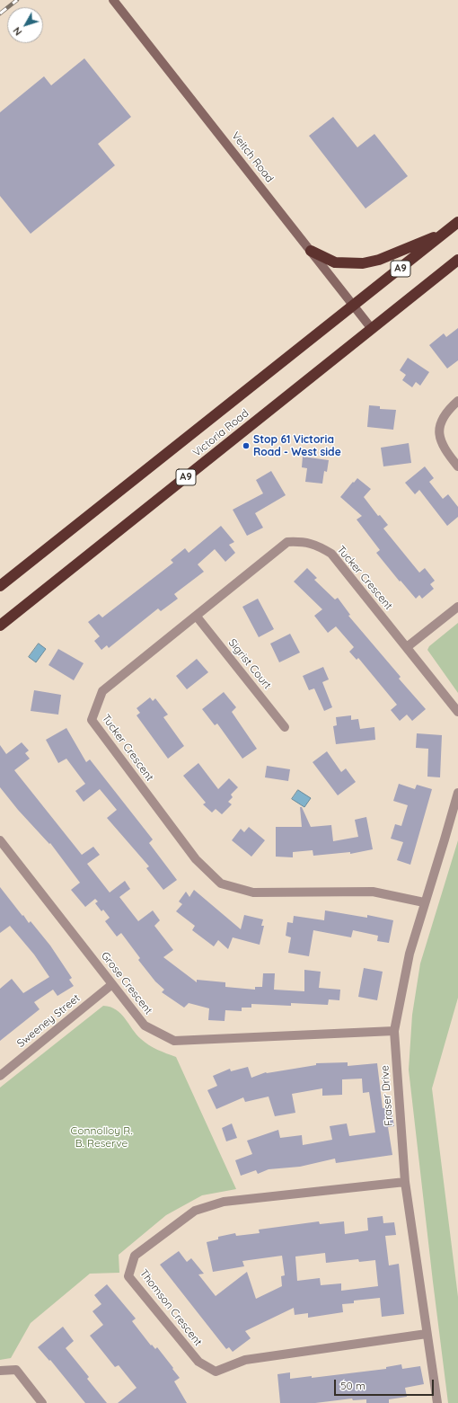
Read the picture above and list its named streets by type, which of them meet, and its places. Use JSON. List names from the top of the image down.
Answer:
{
  "streets": {
    "highway": ["A9", "Victoria Road"],
    "street": [
      "Veitch Road",
      "Tucker Crescent",
      "Sigrist Court",
      "Grose Crescent",
      "Sweeney Street",
      "Fraser Drive",
      "Thomson Crescent"
    ]
  },
  "crossings": [
    ["Veitch Road", "Victoria Road"],
    ["Tucker Crescent", "Sigrist Court"],
    ["Tucker Crescent", "Fraser Drive"],
    ["Grose Crescent", "Sweeney Street"],
    ["Grose Crescent", "Fraser Drive"],
    ["Fraser Drive", "Thomson Crescent"]
  ],
  "parks": ["Connolloy R. B. Reserve"],
  "places": ["Stop 61 Victoria Road - West side"],
  "scale_bar": "50 m",
  "north": "bottom left"
}
